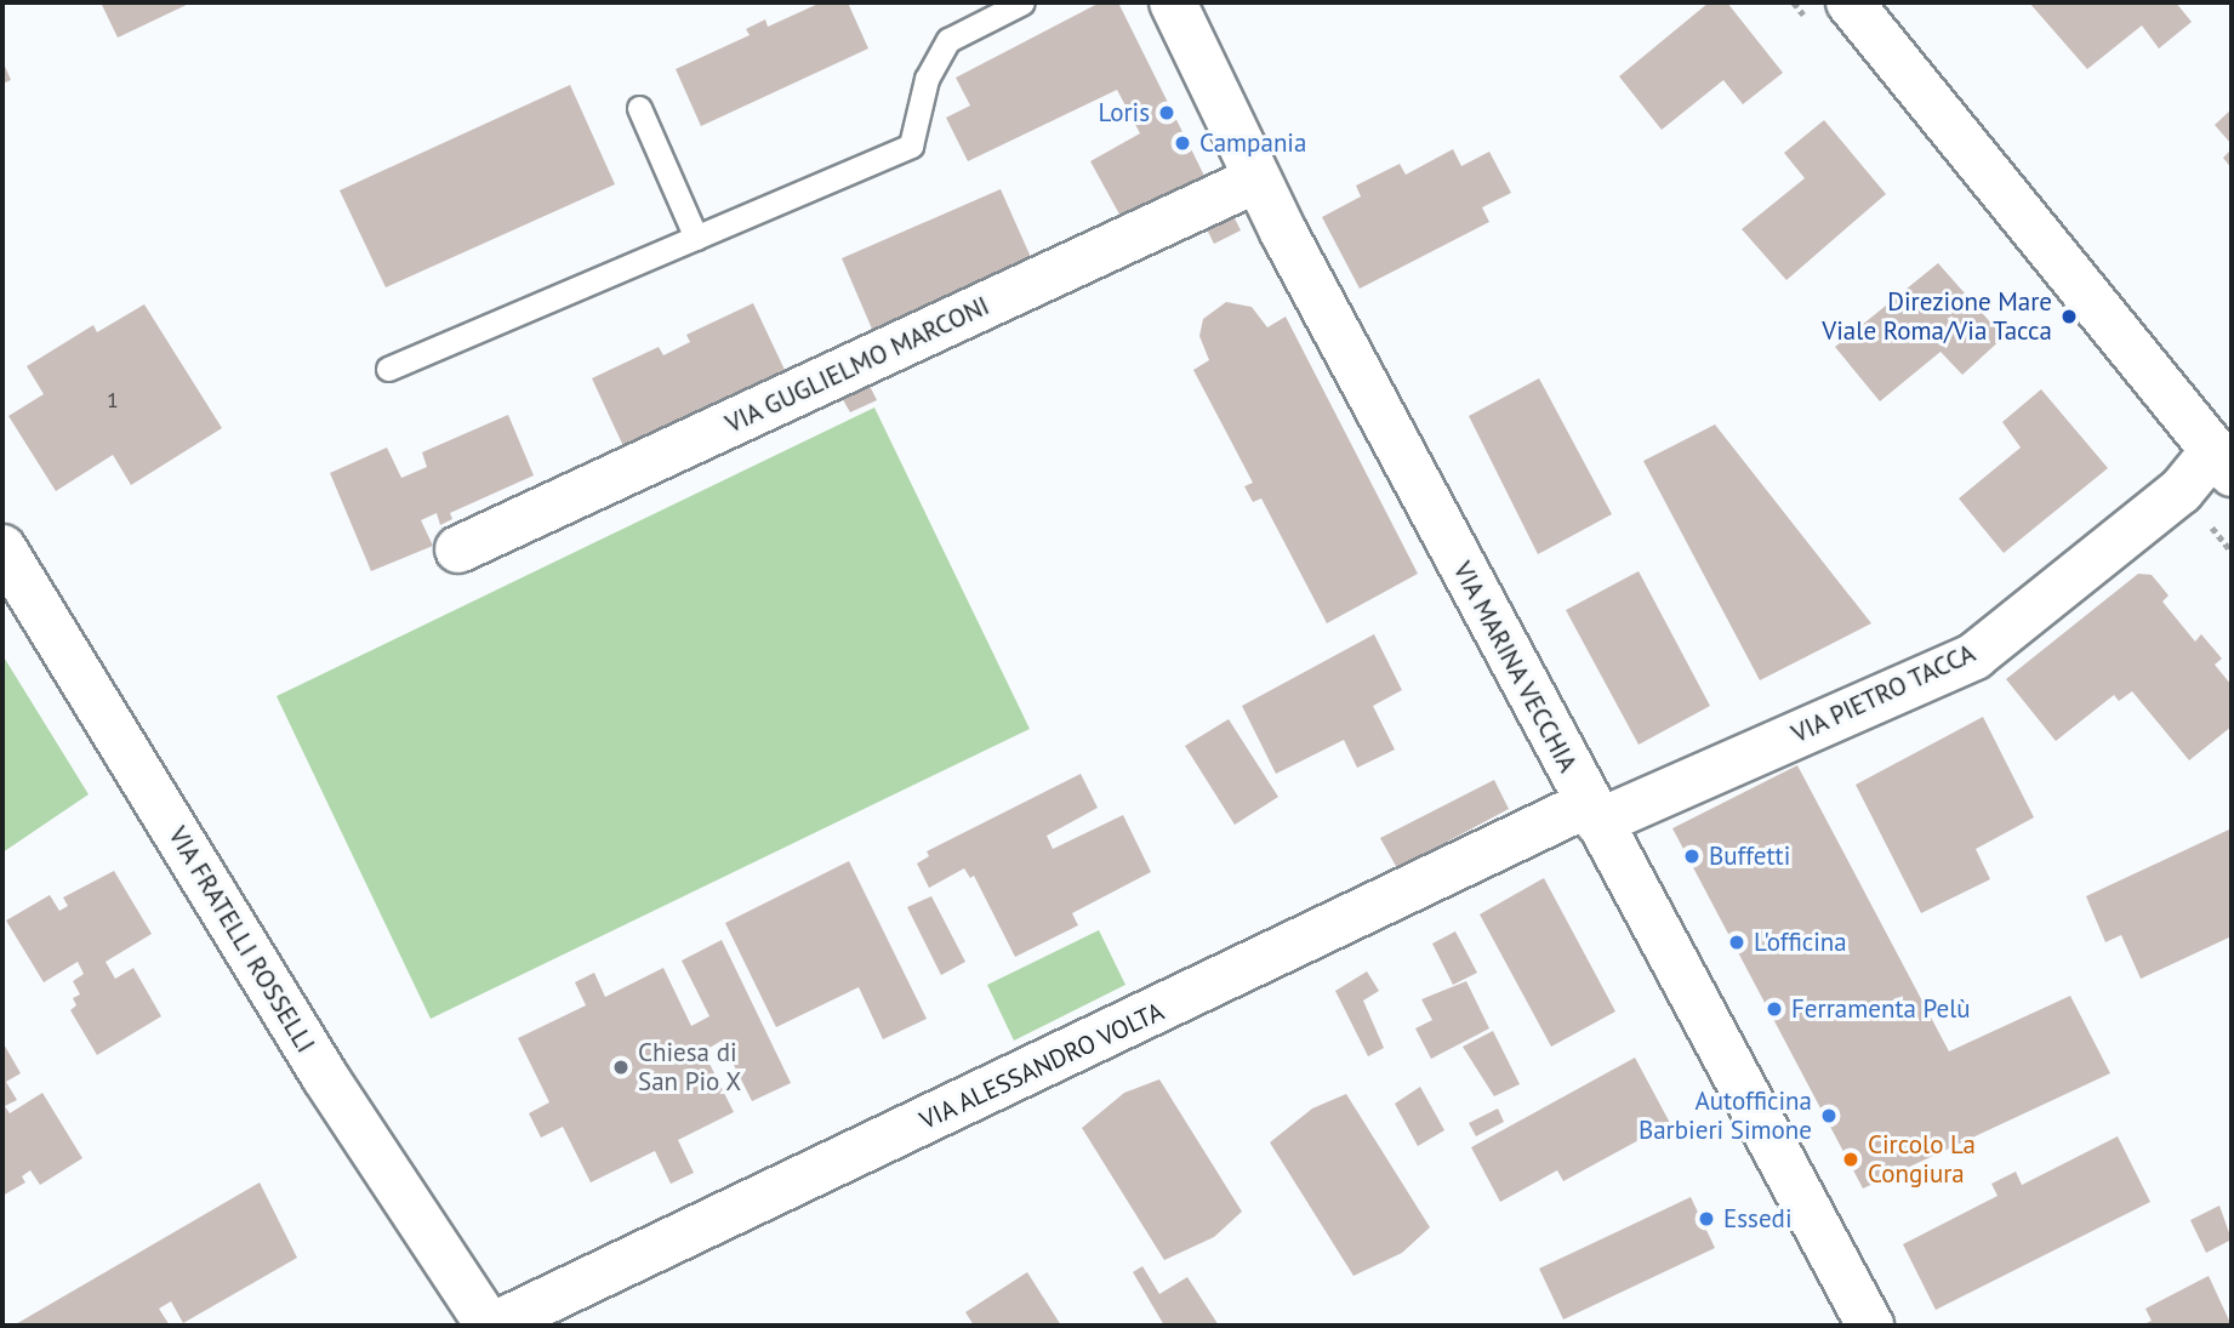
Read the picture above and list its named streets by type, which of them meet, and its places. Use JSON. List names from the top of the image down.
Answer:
{
  "streets": {
    "street": [
      "VIA GUGLIELMO MARCONI",
      "VIA MARINA VECCHIA",
      "VIA PIETRO TACCA",
      "VIA FRATELLI ROSSELLI",
      "VIA ALESSANDRO VOLTA"
    ]
  },
  "crossings": [
    ["VIA GUGLIELMO MARCONI", "VIA MARINA VECCHIA"],
    ["VIA MARINA VECCHIA", "VIA PIETRO TACCA"],
    ["VIA MARINA VECCHIA", "VIA ALESSANDRO VOLTA"],
    ["VIA PIETRO TACCA", "VIA ALESSANDRO VOLTA"],
    ["VIA FRATELLI ROSSELLI", "VIA ALESSANDRO VOLTA"]
  ],
  "places": [
    "Loris",
    "Campania",
    "Direzione Mare Viale Roma/Via Tacca",
    "Buffetti",
    "L'officina",
    "Ferramenta Pelù",
    "Chiesa di San Pio X",
    "Autofficina Barbieri Simone",
    "Circolo La Congiura",
    "Essedi"
  ],
  "house_numbers": ["1"]
}
